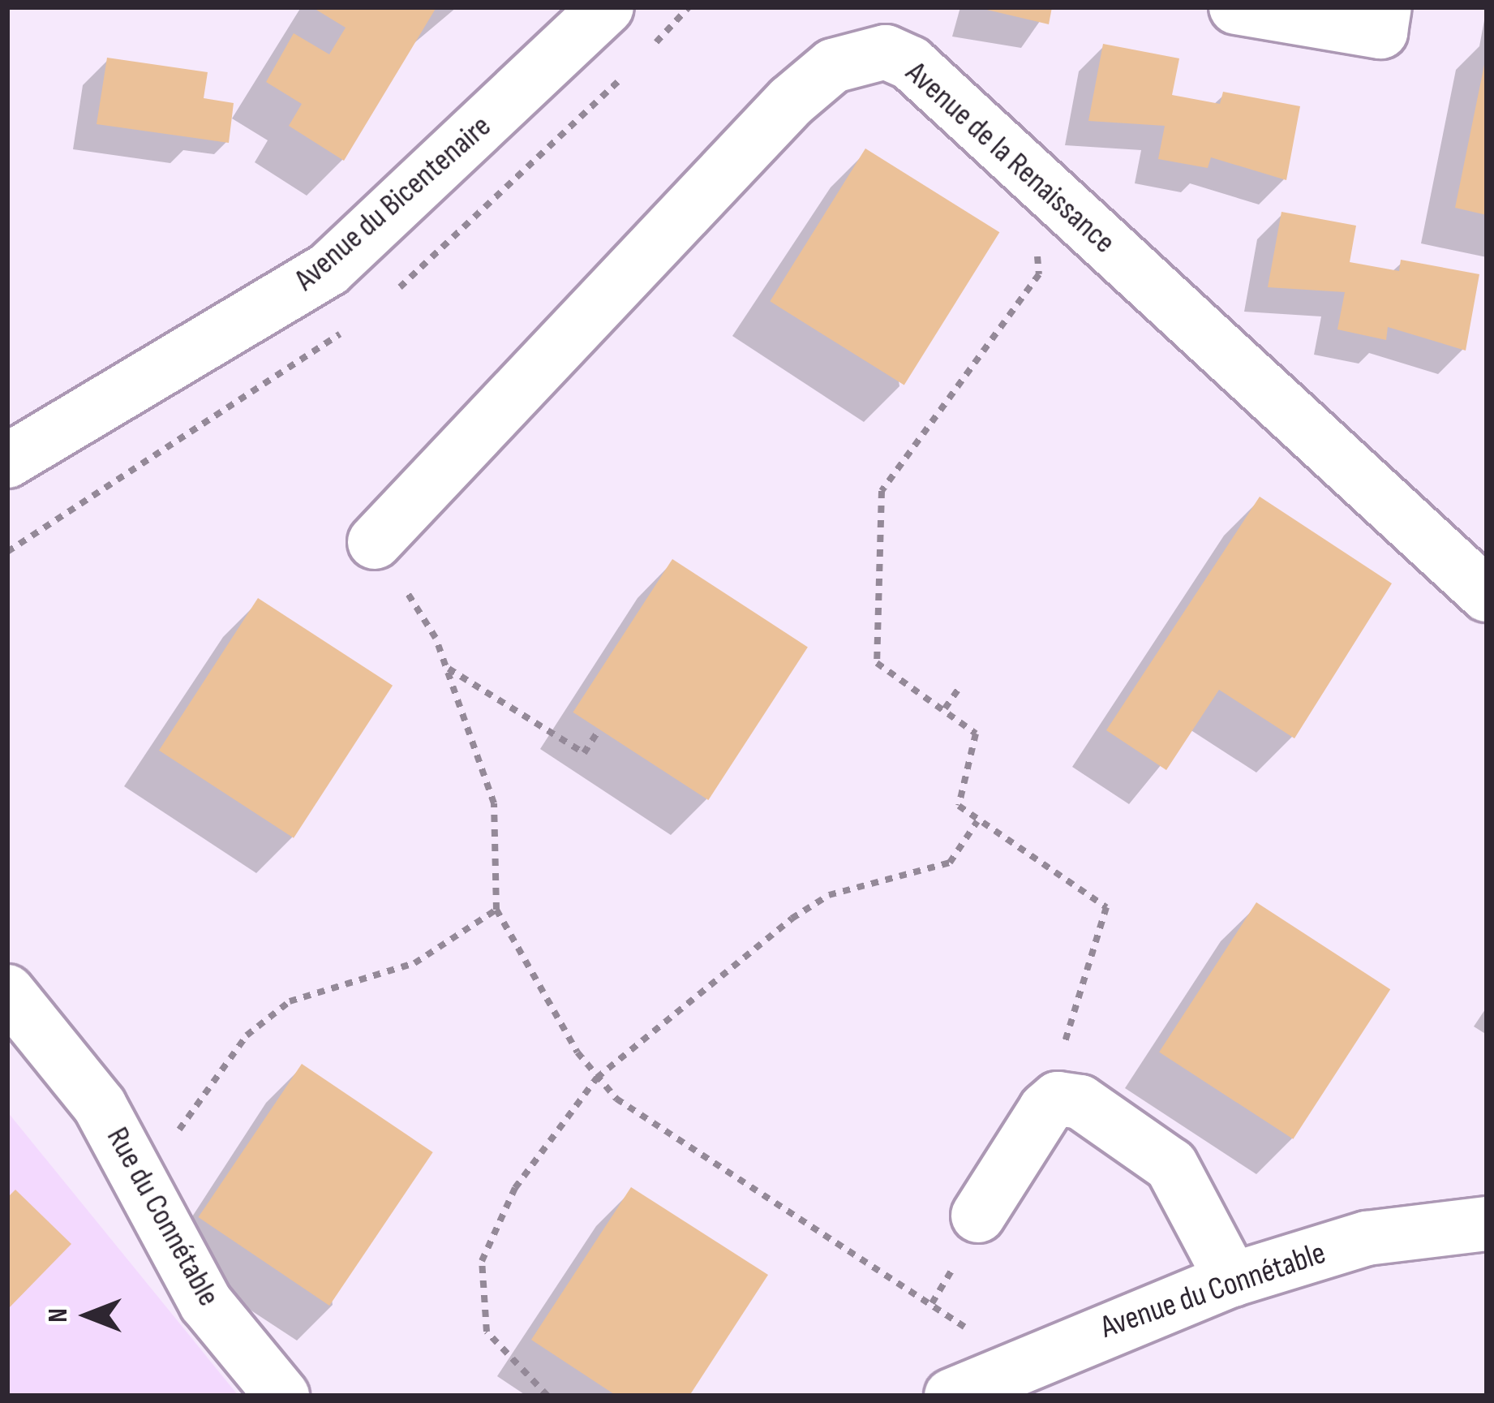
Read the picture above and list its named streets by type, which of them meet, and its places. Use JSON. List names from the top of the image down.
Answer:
{
  "streets": {
    "street": [
      "Avenue de la Renaissance",
      "Avenue du Bicentenaire",
      "Rue du Connétable",
      "Avenue du Connétable"
    ]
  },
  "north": "left"
}
